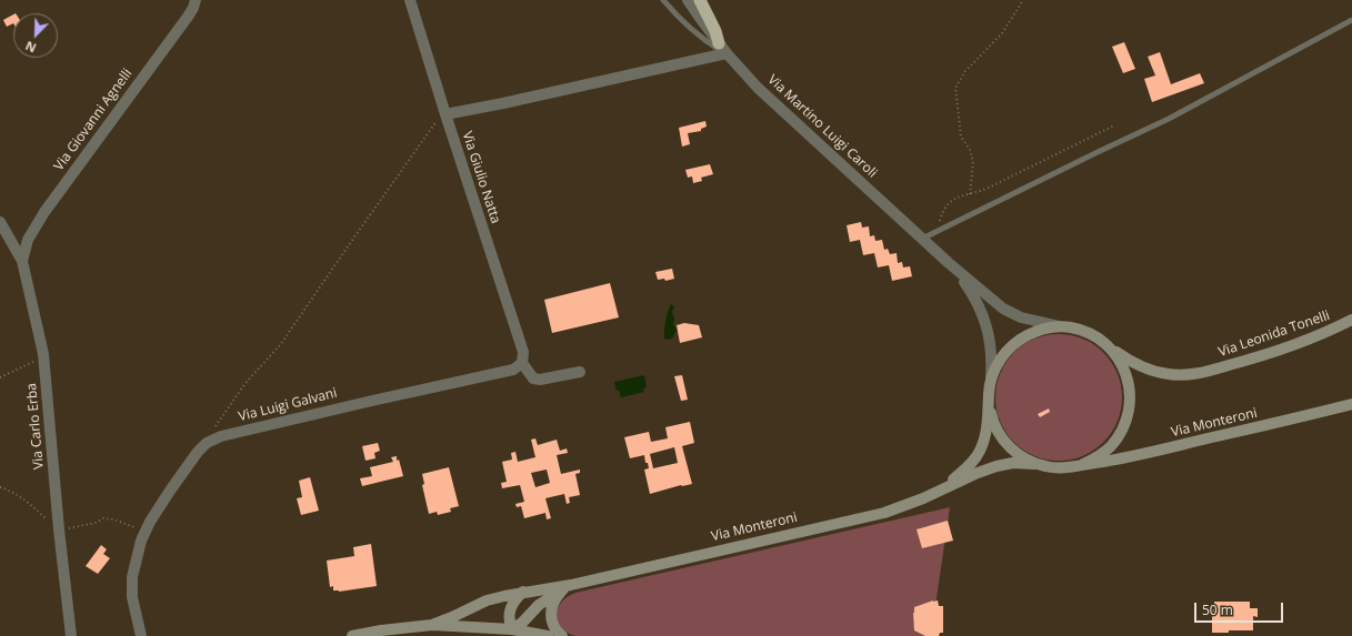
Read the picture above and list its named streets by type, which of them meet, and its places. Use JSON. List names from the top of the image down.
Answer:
{
  "streets": {
    "main road": ["Via Leonida Tonelli", "Via Monteroni"],
    "street": [
      "Via Giovanni Agnelli",
      "Via Martino Luigi Caroli",
      "Via Giulio Natta",
      "Via Luigi Galvani",
      "Via Carlo Erba"
    ]
  },
  "crossings": [
    ["Via Giovanni Agnelli", "Via Carlo Erba"],
    ["Via Martino Luigi Caroli", "Via Leonida Tonelli"],
    ["Via Martino Luigi Caroli", "Via Monteroni"],
    ["Via Giulio Natta", "Via Luigi Galvani"],
    ["Via Leonida Tonelli", "Via Monteroni"]
  ],
  "scale_bar": "50 m",
  "north": "bottom left"
}
